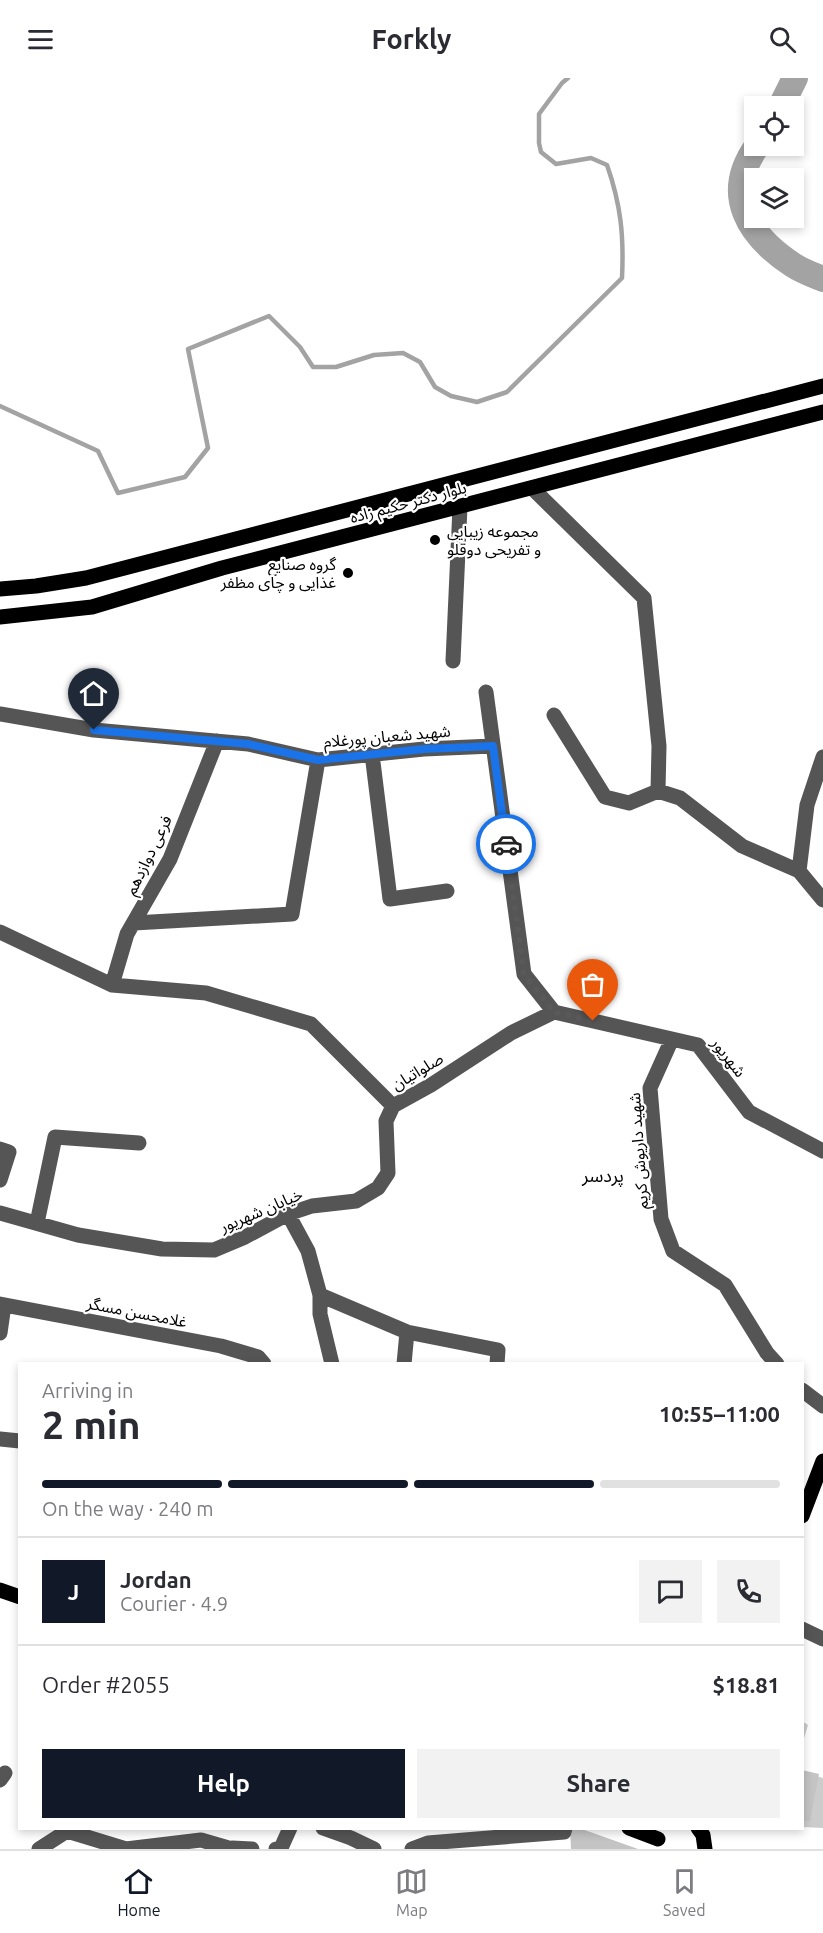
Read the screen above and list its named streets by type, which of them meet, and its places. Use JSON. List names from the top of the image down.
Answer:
{
  "streets": {
    "main road": ["بلوار دکتر حکیم زاده"],
    "street": [
      "شهید شعبان پورغلام",
      "فرعی دوازدهم",
      "شهریور",
      "صلواتیان",
      "شهید داریوش کریم",
      "خیابان شهریور",
      "غلامحسن مسگر"
    ]
  },
  "crossings": [
    ["شهید شعبان پورغلام", "فرعی دوازدهم"],
    ["فرعی دوازدهم", "صلواتیان"],
    ["شهریور", "صلواتیان"],
    ["شهریور", "شهید داریوش کریم"],
    ["صلواتیان", "خیابان شهریور"]
  ],
  "districts": ["پردسر"],
  "places": ["مجموعه زیبایی و تفریحی دوقلو", "گروه صنایع غذایی و چای مظفر"],
  "page": {
    "header": "Forkly",
    "heading": ["2 min", "Arriving in", "10:55–11:00"],
    "panel": [
      "Jordan",
      "Courier · 4.9",
      "Order #2055",
      "$18.81"
    ],
    "bar": "On the way · 240 m",
    "round": "J",
    "buttons": ["Help", "Share"],
    "tabs": ["Home", "Map", "Saved"]
  }
}
